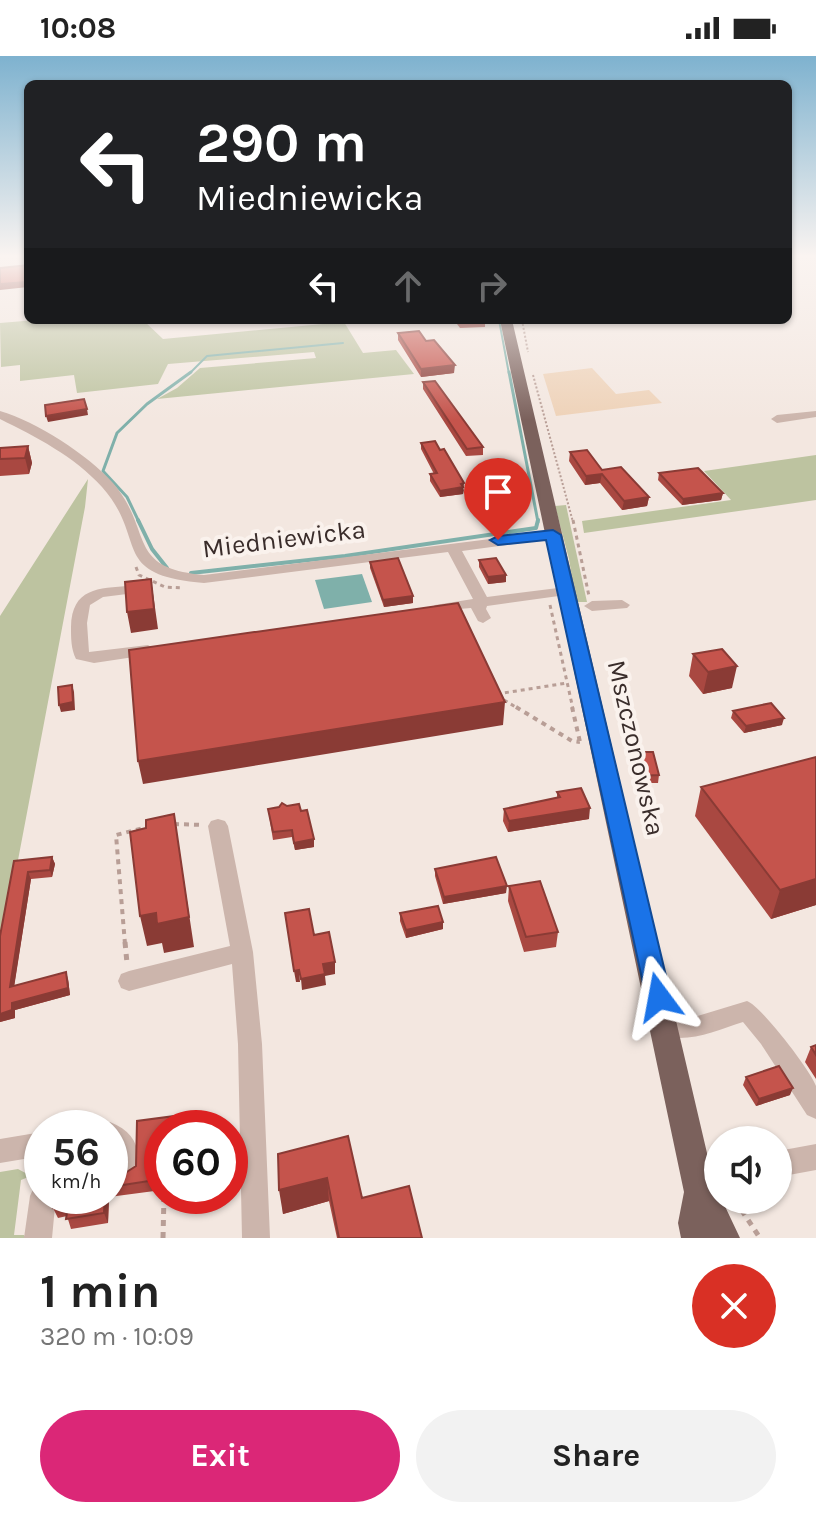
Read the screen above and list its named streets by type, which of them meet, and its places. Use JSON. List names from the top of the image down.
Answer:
{
  "streets": {
    "main road": ["Mszczonowska"],
    "street": ["Miedniewicka"]
  },
  "crossings": [
    ["Miedniewicka", "Mszczonowska"]
  ],
  "page": {
    "status": "10:08",
    "turn": ["290 m", "Miedniewicka"],
    "speed": "56 km/h",
    "limit": "60",
    "heading": ["1 min", "320 m · 10:09"],
    "buttons": ["Exit", "Share"]
  }
}
